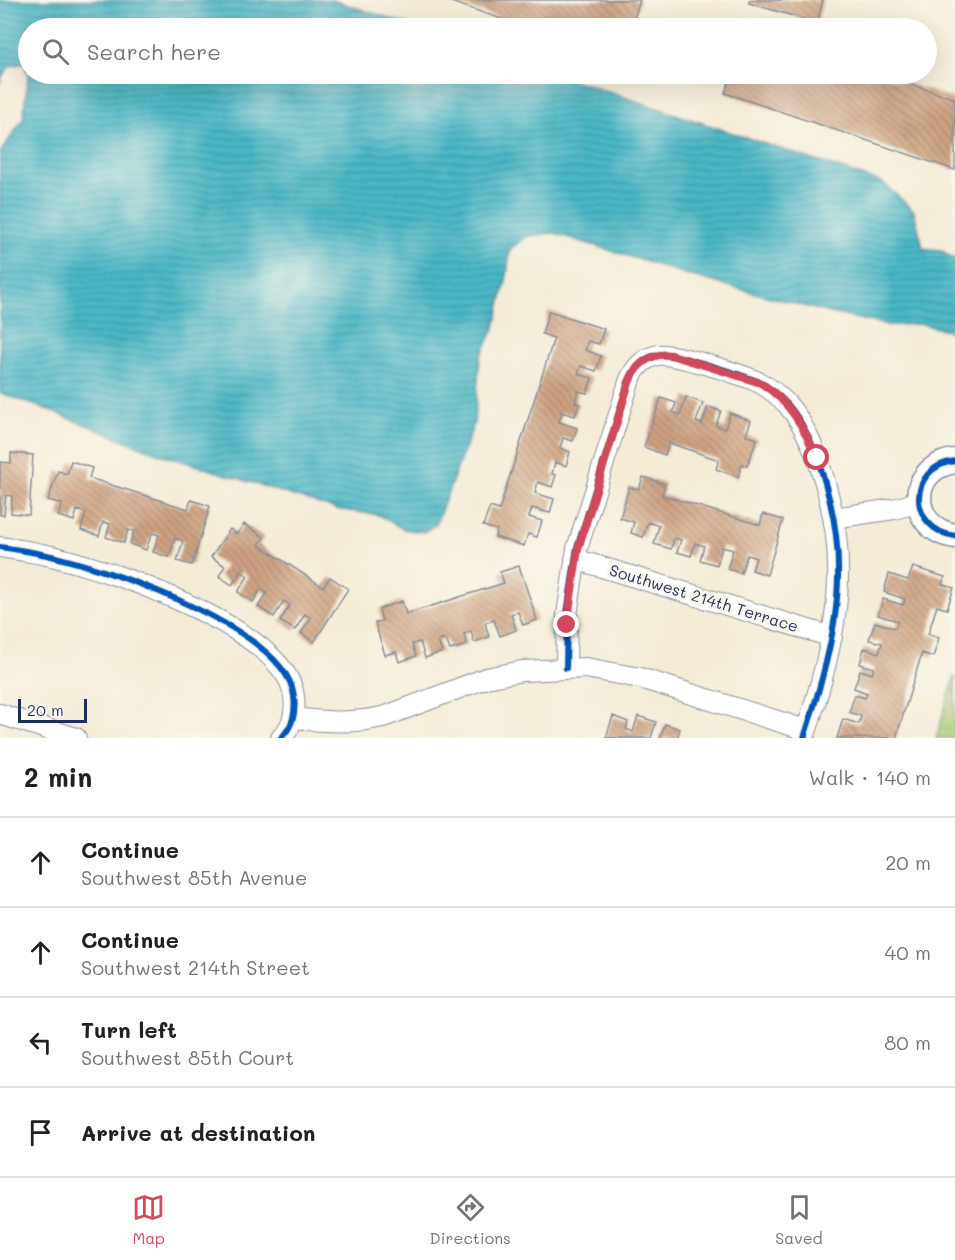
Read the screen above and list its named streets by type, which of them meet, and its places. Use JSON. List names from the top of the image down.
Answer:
{
  "streets": {
    "street": ["Southwest 214th Terrace"]
  },
  "scale_bar": "20 m",
  "page": {
    "search": "Search here",
    "scale": "20 m",
    "heading": ["2 min", "Walk · 140 m"],
    "list": [
      ["Continue", "Southwest 85th Avenue", "20 m"],
      ["Continue", "Southwest 214th Street", "40 m"],
      ["Turn left", "Southwest 85th Court", "80 m"],
      "Arrive at destination"
    ],
    "nav": ["Map", "Directions", "Saved"]
  }
}
